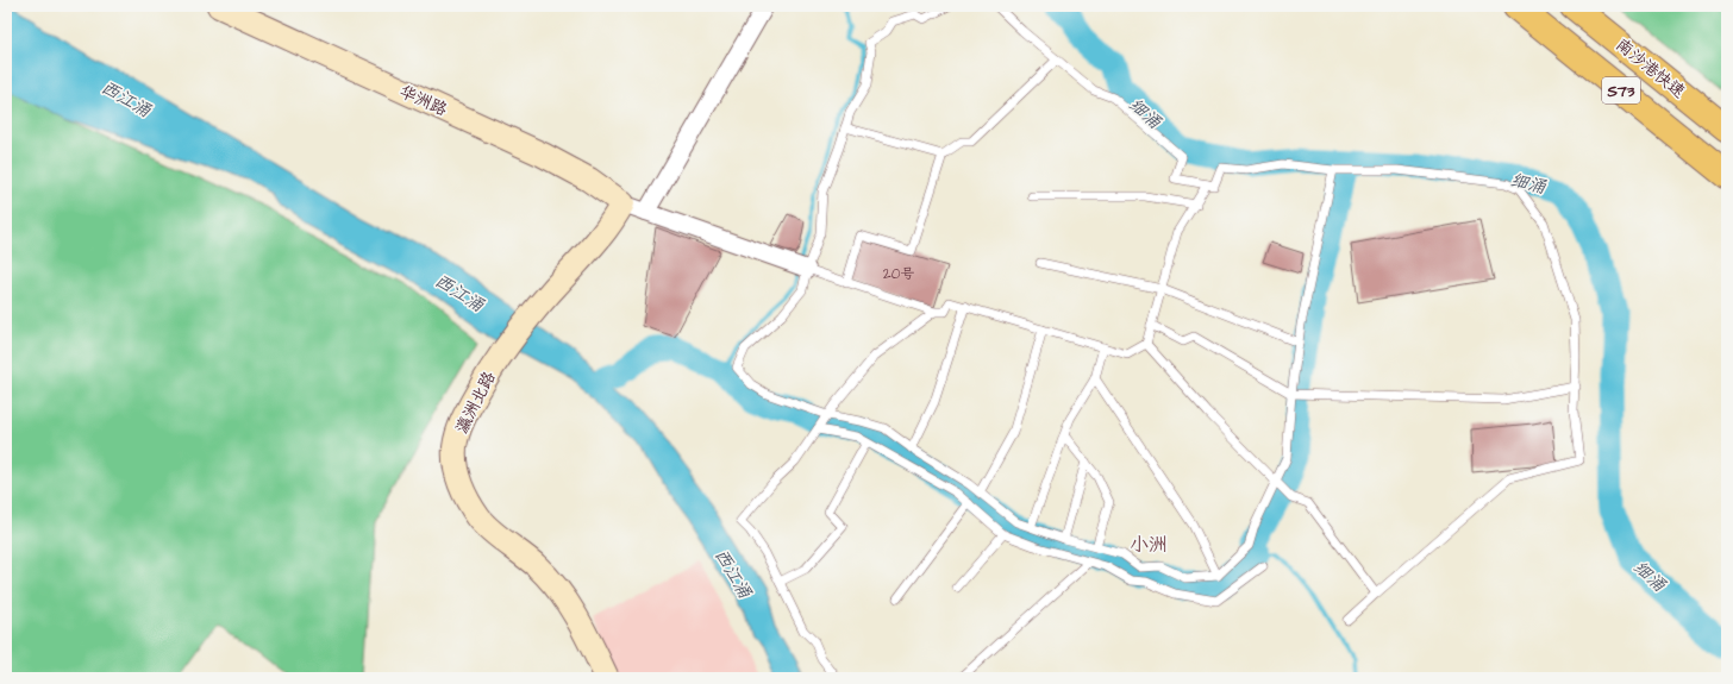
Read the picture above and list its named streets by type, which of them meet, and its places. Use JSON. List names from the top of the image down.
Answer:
{
  "streets": {
    "highway": ["南沙港快速", "S73"],
    "main road": ["华洲路", "瀛洲北路"]
  },
  "crossings": [
    ["华洲路", "瀛洲北路"]
  ],
  "districts": ["小洲"],
  "water": ["西江涌", "细涌"],
  "house_numbers": ["20号"]
}
